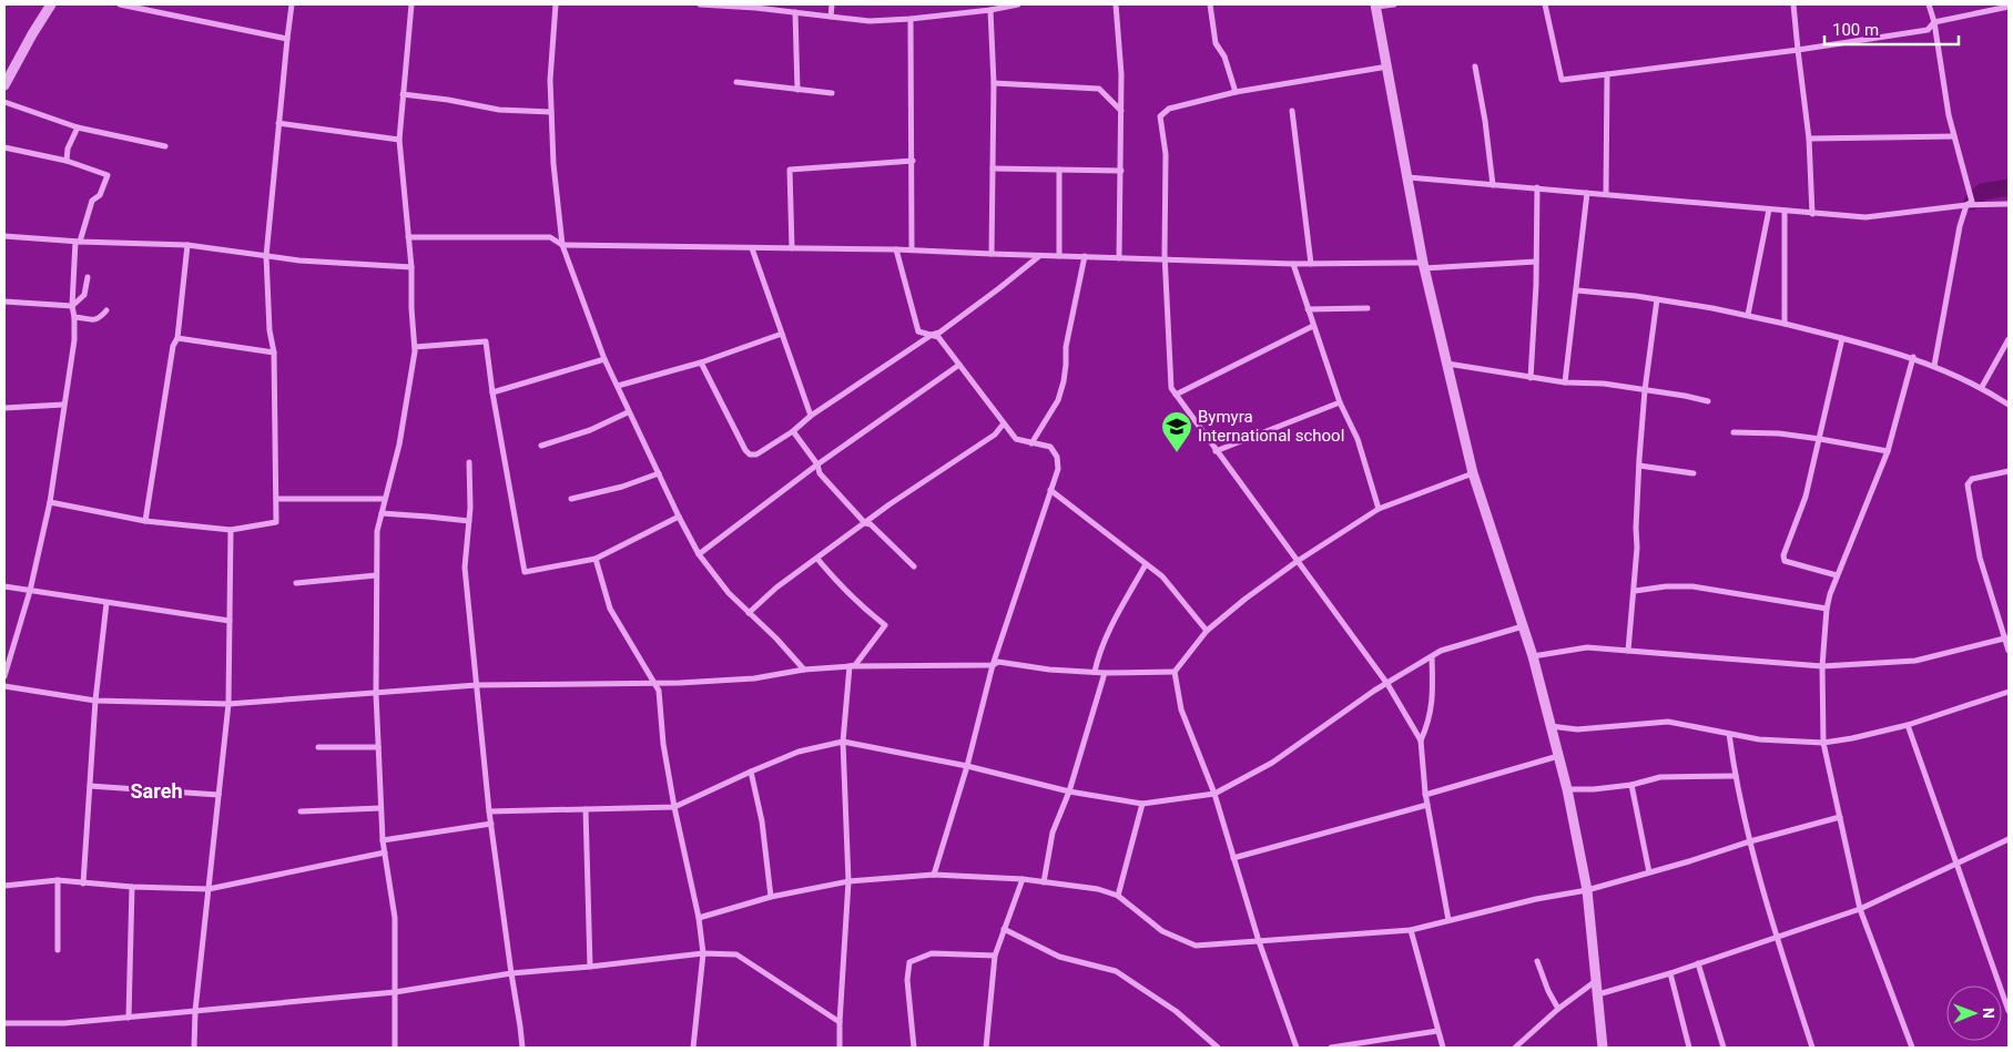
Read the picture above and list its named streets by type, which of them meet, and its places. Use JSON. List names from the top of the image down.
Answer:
{
  "districts": ["Sareh"],
  "places": {
    "school or university": ["Bymyra International school"]
  },
  "scale_bar": "100 m",
  "north": "right"
}
